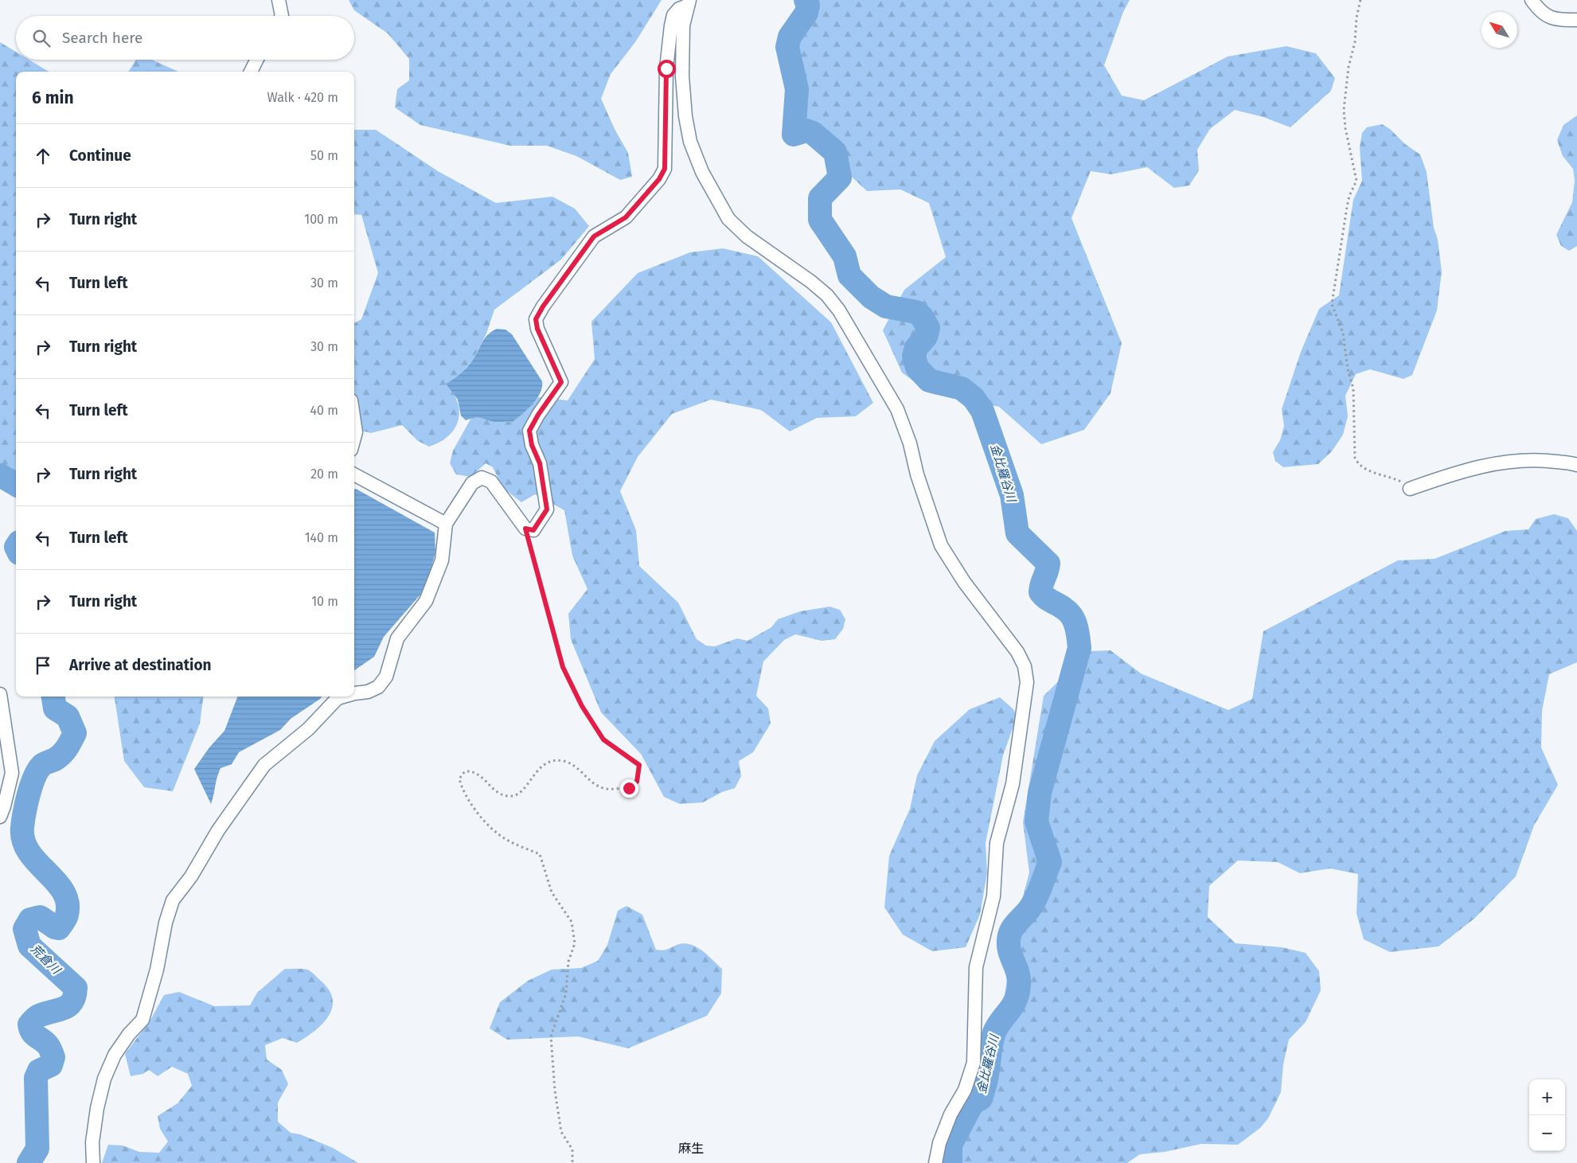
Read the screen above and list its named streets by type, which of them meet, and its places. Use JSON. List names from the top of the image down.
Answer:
{
  "districts": ["麻生"],
  "water": ["金比羅谷川", "荒倉川"],
  "north": "top left",
  "page": {
    "search": "Search here",
    "heading": ["6 min", "Walk · 420 m"],
    "list": [
      ["Continue", "50 m"],
      ["Turn right", "100 m"],
      ["Turn left", "30 m"],
      ["Turn right", "30 m"],
      ["Turn left", "40 m"],
      ["Turn right", "20 m"],
      ["Turn left", "140 m"],
      ["Turn right", "10 m"],
      "Arrive at destination"
    ],
    "map_buttons": ["+", "−"]
  }
}
